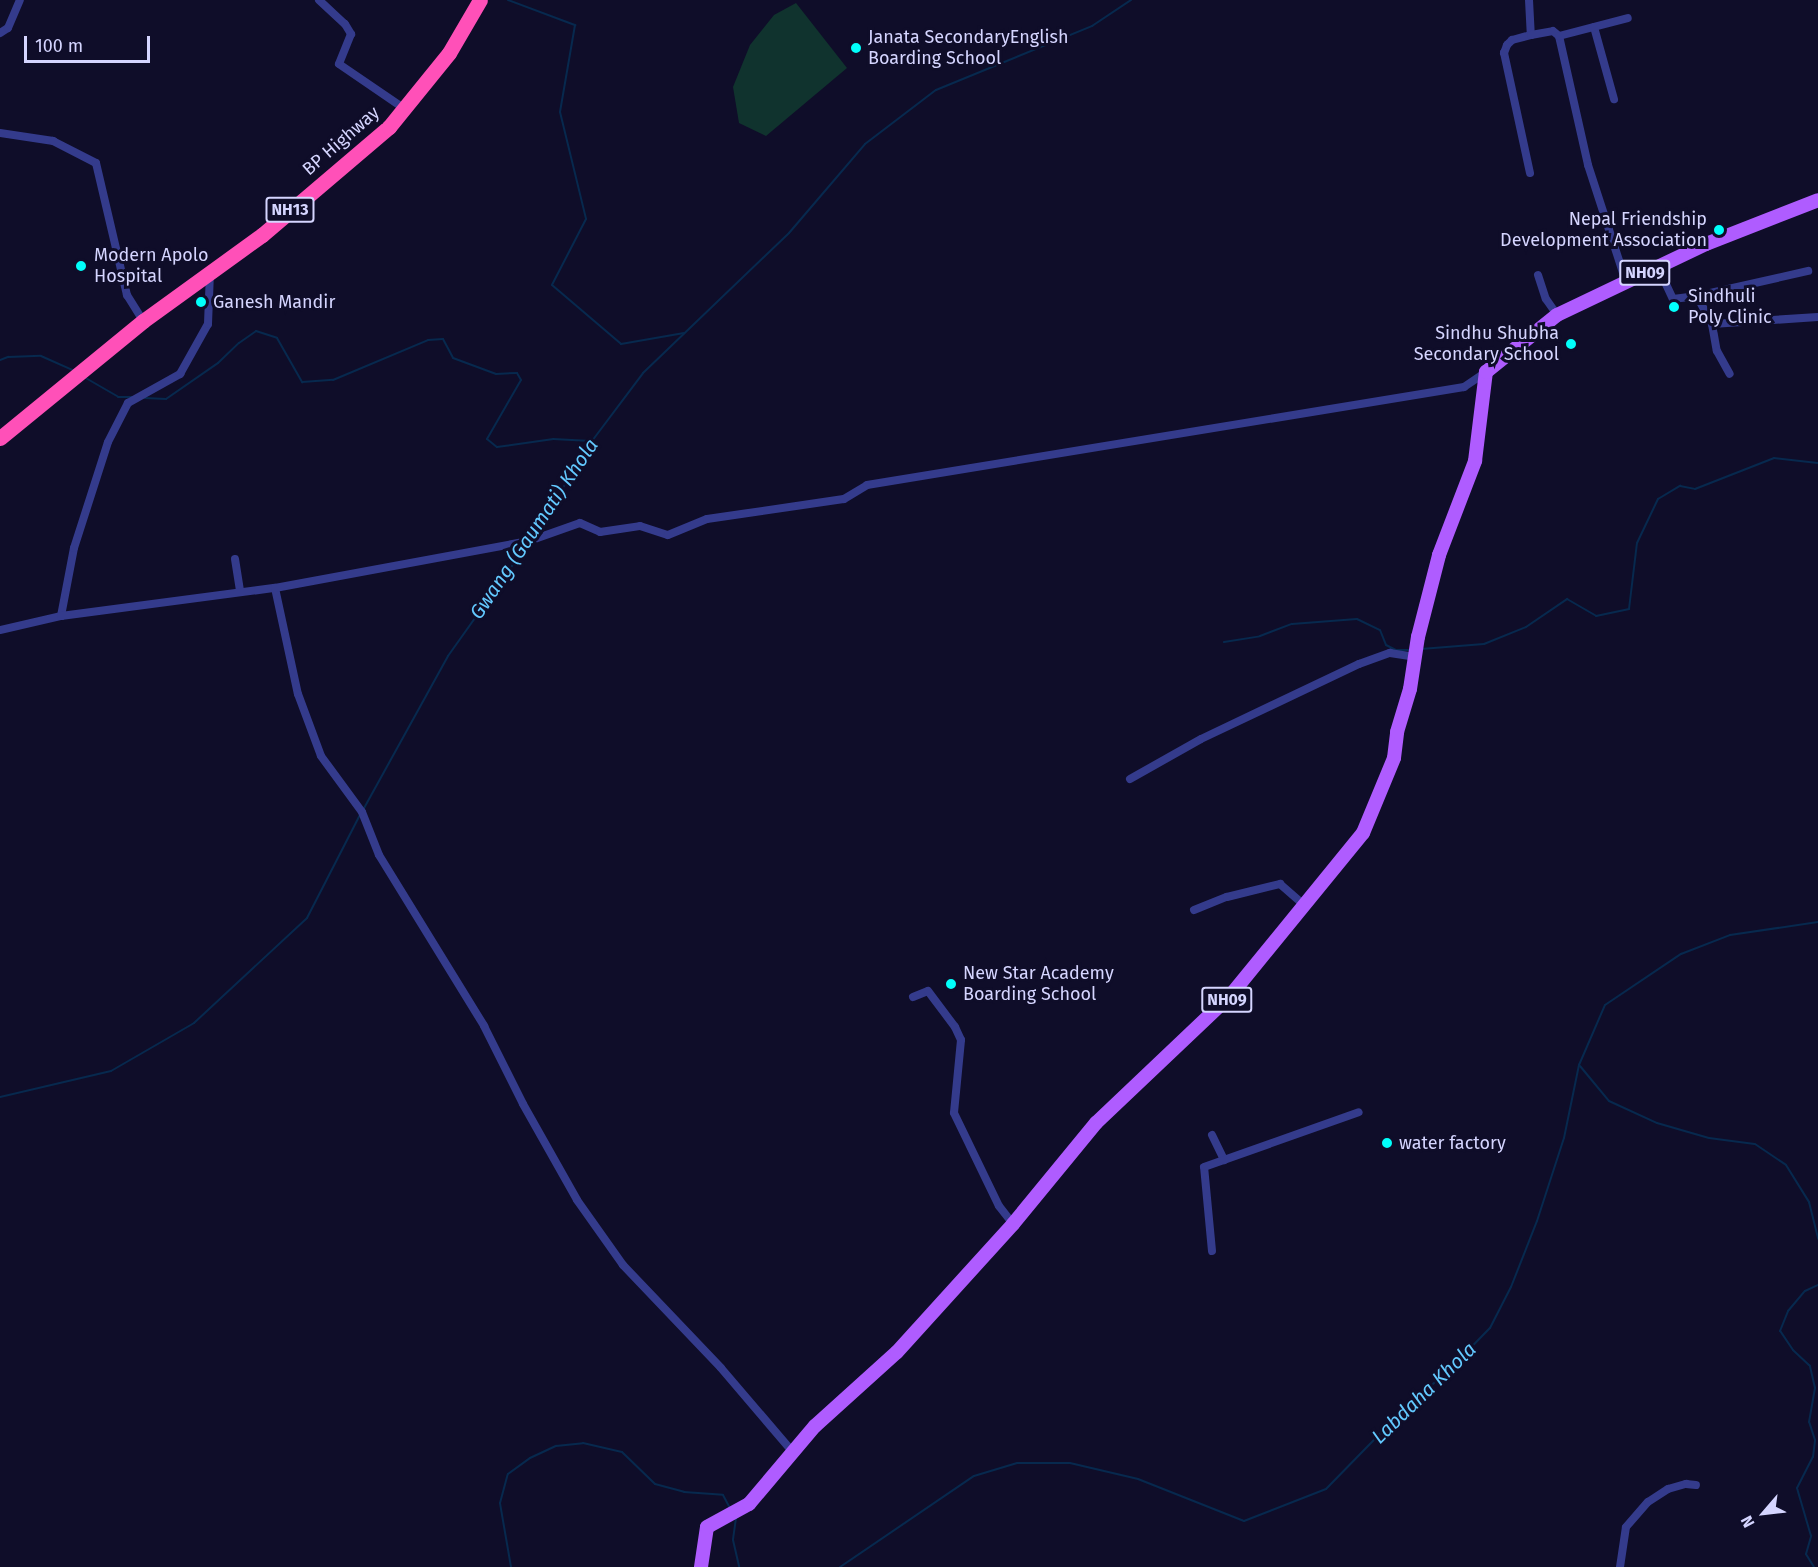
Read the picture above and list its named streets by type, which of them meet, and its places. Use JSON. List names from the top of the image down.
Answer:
{
  "streets": {
    "highway": ["BP Highway", "NH13"],
    "main road": ["NH09"]
  },
  "water": ["Gwang (Gaumati) Khola", "Labdaha Khola"],
  "places": [
    "Janata SecondaryEnglish Boarding School",
    "Nepal Friendship Development Association",
    "Modern Apolo Hospital",
    "Ganesh Mandir",
    "Sindhuli Poly Clinic",
    "Sindhu Shubha Secondary School",
    "New Star Academy Boarding School",
    "water factory"
  ],
  "scale_bar": "100 m",
  "north": "bottom left"
}
